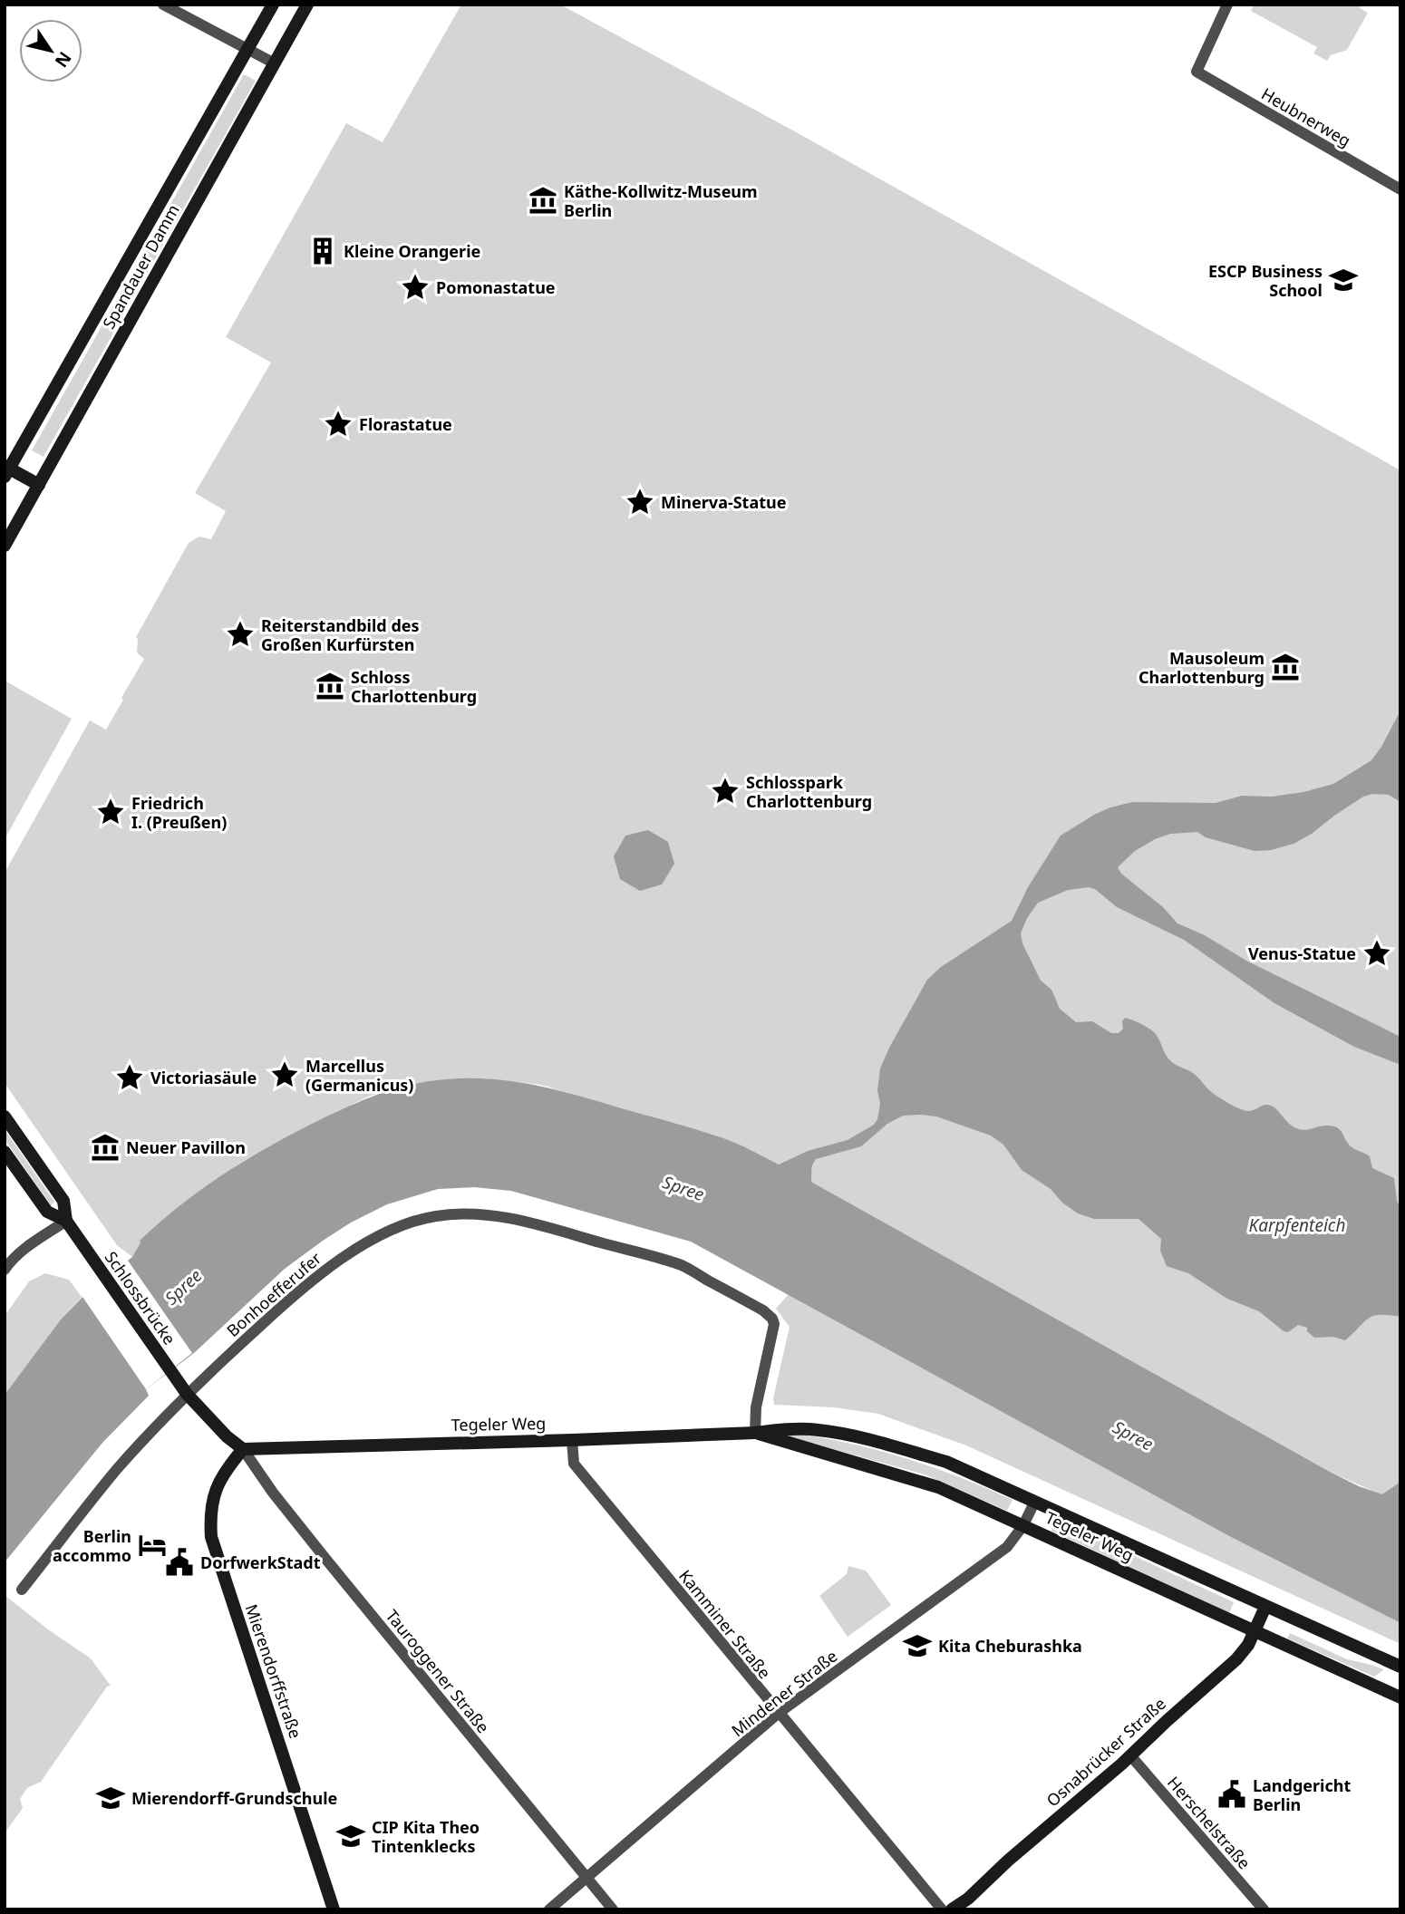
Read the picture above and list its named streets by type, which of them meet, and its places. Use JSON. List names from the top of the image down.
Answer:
{
  "streets": {
    "main road": [
      "Spandauer Damm",
      "Schlossbrücke",
      "Tegeler Weg",
      "Mierendorffstraße",
      "Osnabrücker Straße"
    ],
    "street": [
      "Heubnerweg",
      "Bonhoefferufer",
      "Kamminer Straße",
      "Tauroggener Straße",
      "Mindener Straße",
      "Herschelstraße"
    ]
  },
  "crossings": [
    ["Bonhoefferufer", "Schlossbrücke"],
    ["Bonhoefferufer", "Tegeler Weg"],
    ["Schlossbrücke", "Tegeler Weg"],
    ["Schlossbrücke", "Mierendorffstraße"],
    ["Schlossbrücke", "Tauroggener Straße"],
    ["Tegeler Weg", "Kamminer Straße"],
    ["Tegeler Weg", "Mierendorffstraße"],
    ["Tegeler Weg", "Tauroggener Straße"],
    ["Tegeler Weg", "Mindener Straße"],
    ["Tegeler Weg", "Osnabrücker Straße"],
    ["Kamminer Straße", "Mindener Straße"],
    ["Mierendorffstraße", "Tauroggener Straße"],
    ["Tauroggener Straße", "Mindener Straße"],
    ["Osnabrücker Straße", "Herschelstraße"]
  ],
  "water": ["Spree", "Karpfenteich"],
  "places": {
    "museum": [
      "Käthe-Kollwitz-Museum Berlin",
      "Mausoleum Charlottenburg",
      "Schloss Charlottenburg",
      "Neuer Pavillon"
    ],
    "building": ["Kleine Orangerie"],
    "school or university": [
      "ESCP Business School",
      "Kita Cheburashka",
      "Mierendorff-Grundschule",
      "CIP Kita Theo Tintenklecks"
    ],
    "place": [
      "Pomonastatue",
      "Florastatue",
      "Minerva-Statue",
      "Reiterstandbild des Großen Kurfürsten",
      "Schlosspark Charlottenburg",
      "Friedrich I. (Preußen)",
      "Venus-Statue",
      "Marcellus (Germanicus)",
      "Victoriasäule"
    ],
    "hotel": ["Berlin accommo"],
    "public building": ["DorfwerkStadt", "Landgericht Berlin"]
  },
  "north": "bottom right"
}
